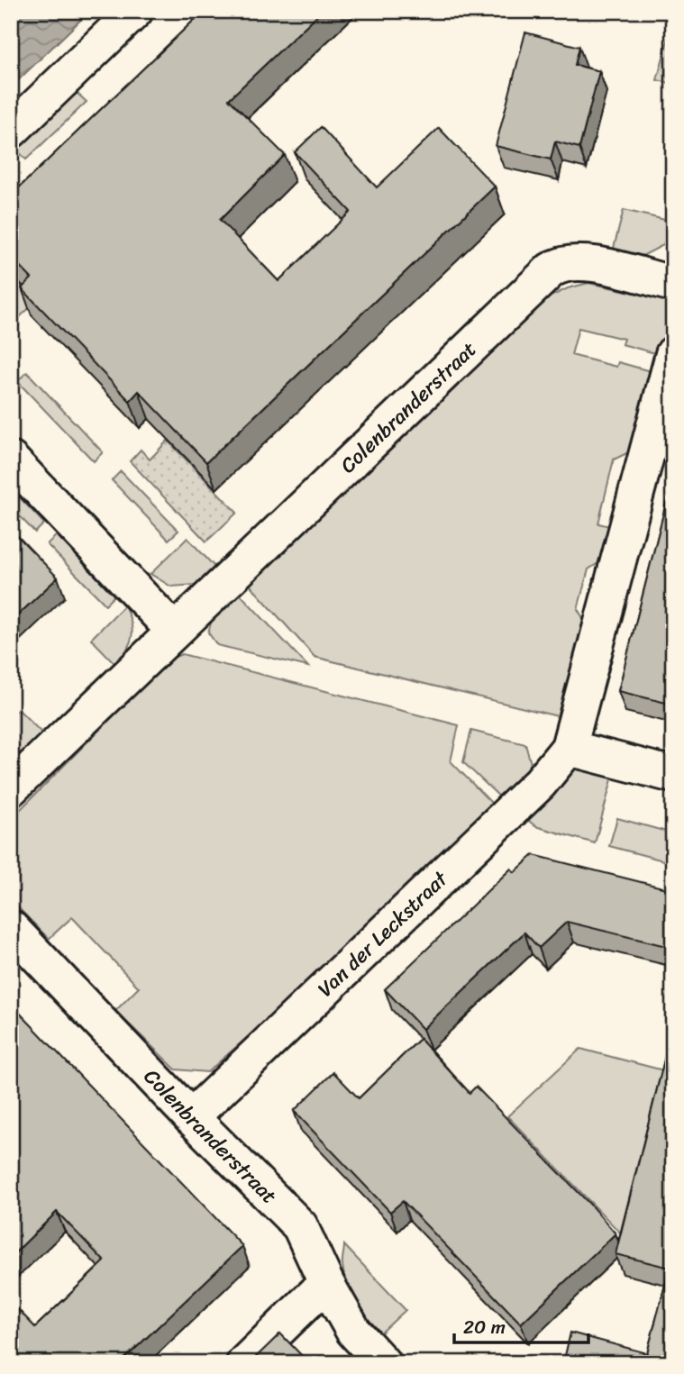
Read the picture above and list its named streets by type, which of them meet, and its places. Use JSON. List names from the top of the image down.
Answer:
{
  "streets": {
    "street": ["Colenbranderstraat", "Van der Leckstraat"]
  },
  "crossings": [
    ["Colenbranderstraat", "Van der Leckstraat"]
  ],
  "scale_bar": "20 m"
}
